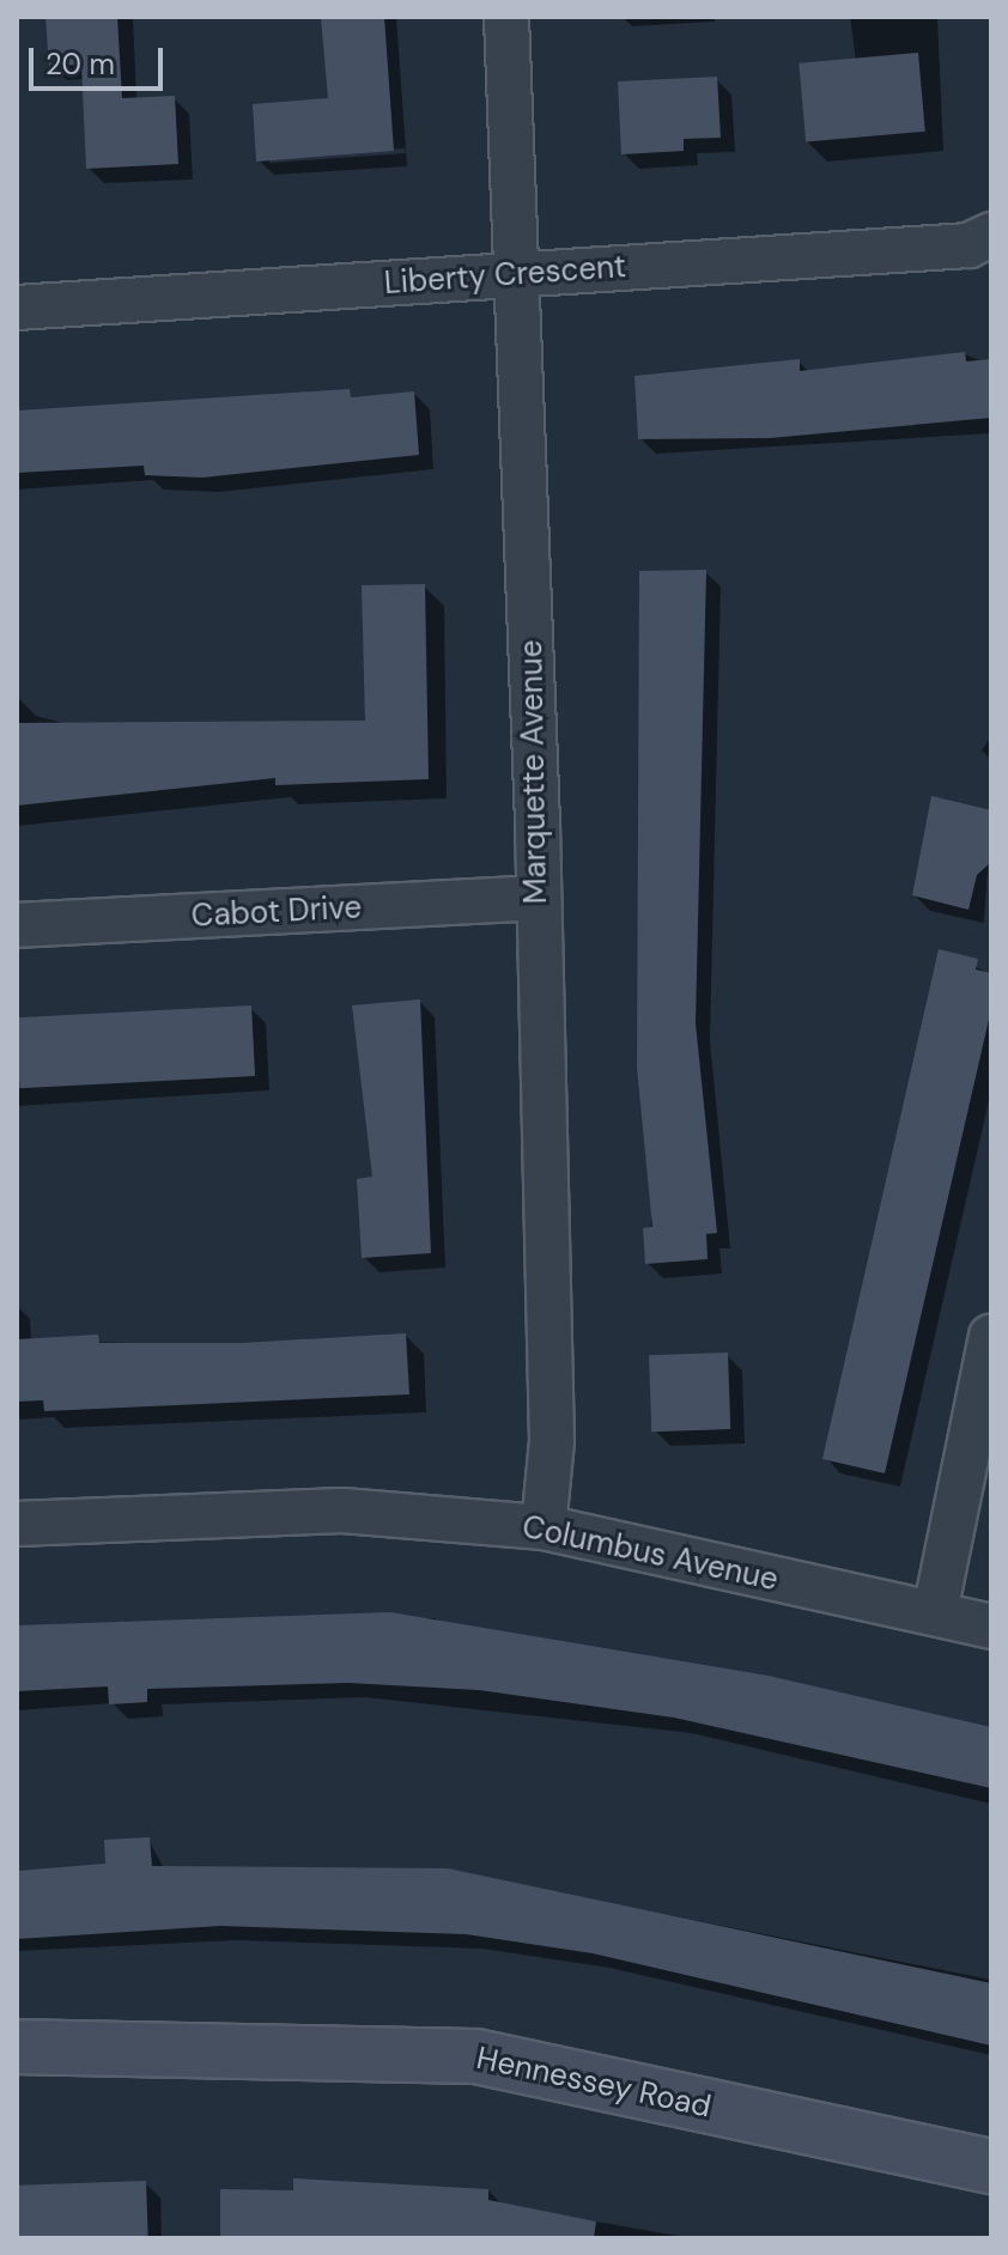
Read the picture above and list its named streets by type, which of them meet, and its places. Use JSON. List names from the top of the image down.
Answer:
{
  "streets": {
    "street": [
      "Liberty Crescent",
      "Marquette Avenue",
      "Cabot Drive",
      "Columbus Avenue",
      "Hennessey Road"
    ]
  },
  "crossings": [
    ["Liberty Crescent", "Marquette Avenue"],
    ["Marquette Avenue", "Cabot Drive"],
    ["Marquette Avenue", "Columbus Avenue"]
  ],
  "scale_bar": "20 m"
}
